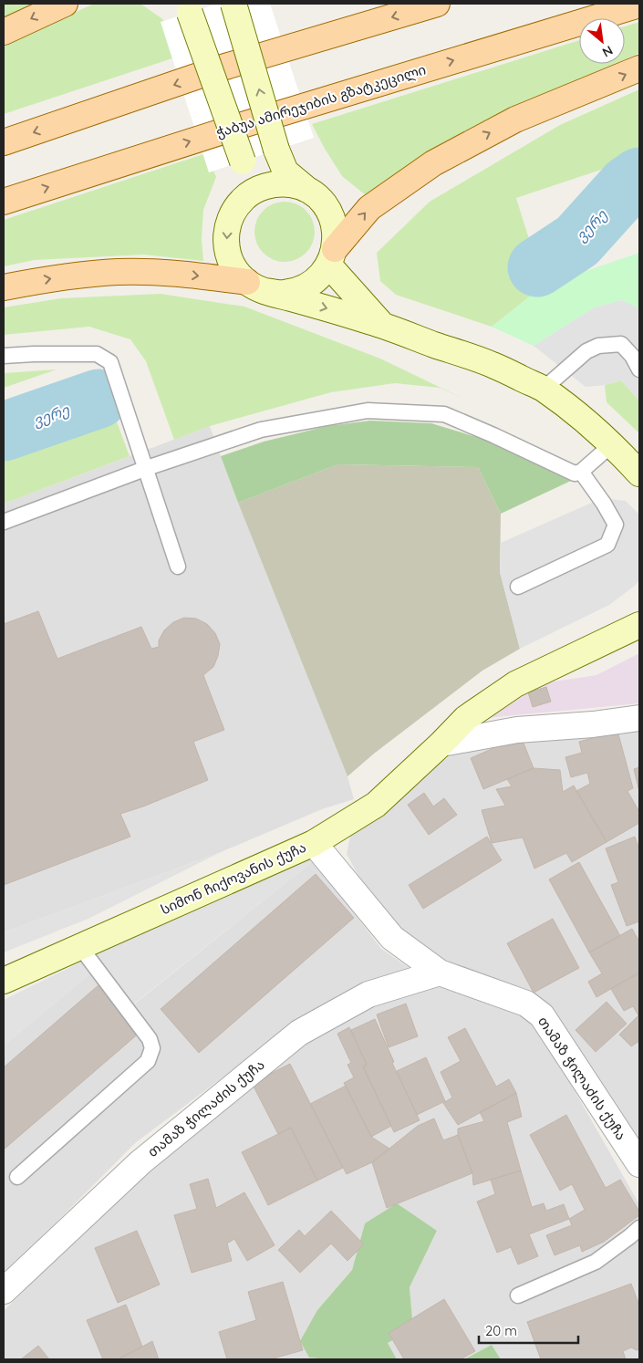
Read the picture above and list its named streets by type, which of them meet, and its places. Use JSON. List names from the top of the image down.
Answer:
{
  "streets": {
    "main road": ["ჭაბუა ამირეჯიბის გზატკეცილი"],
    "street": ["სიმონ ჩიქოვანის ქუჩა", "თამაზ ჭილაძის ქუჩა"]
  },
  "crossings": [
    ["სიმონ ჩიქოვანის ქუჩა", "თამაზ ჭილაძის ქუჩა"]
  ],
  "water": ["ვერე"],
  "scale_bar": "20 m",
  "north": "bottom right"
}
